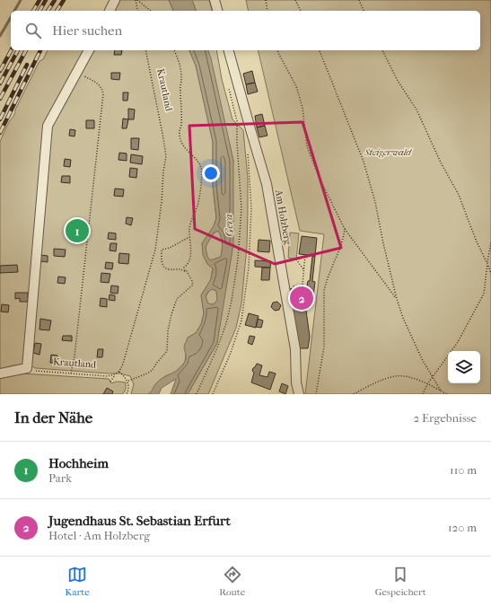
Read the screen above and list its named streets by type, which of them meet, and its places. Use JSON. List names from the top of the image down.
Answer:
{
  "streets": {
    "street": ["Am Holzberg"],
    "path": ["Krautland"]
  },
  "water": ["Gera"],
  "parks": ["Steigerwald"],
  "page": {
    "search": "Hier suchen",
    "pins": ["1", "2"],
    "heading": ["In der Nähe", "2 Ergebnisse"],
    "list": [
      {
        "mark": "1",
        "name": "Hochheim",
        "note": "Park",
        "value": "110 m"
      },
      {
        "mark": "2",
        "name": "Jugendhaus St. Sebastian Erfurt",
        "note": "Hotel · Am Holzberg",
        "value": "120 m"
      }
    ],
    "nav": ["Karte", "Route", "Gespeichert"]
  }
}
